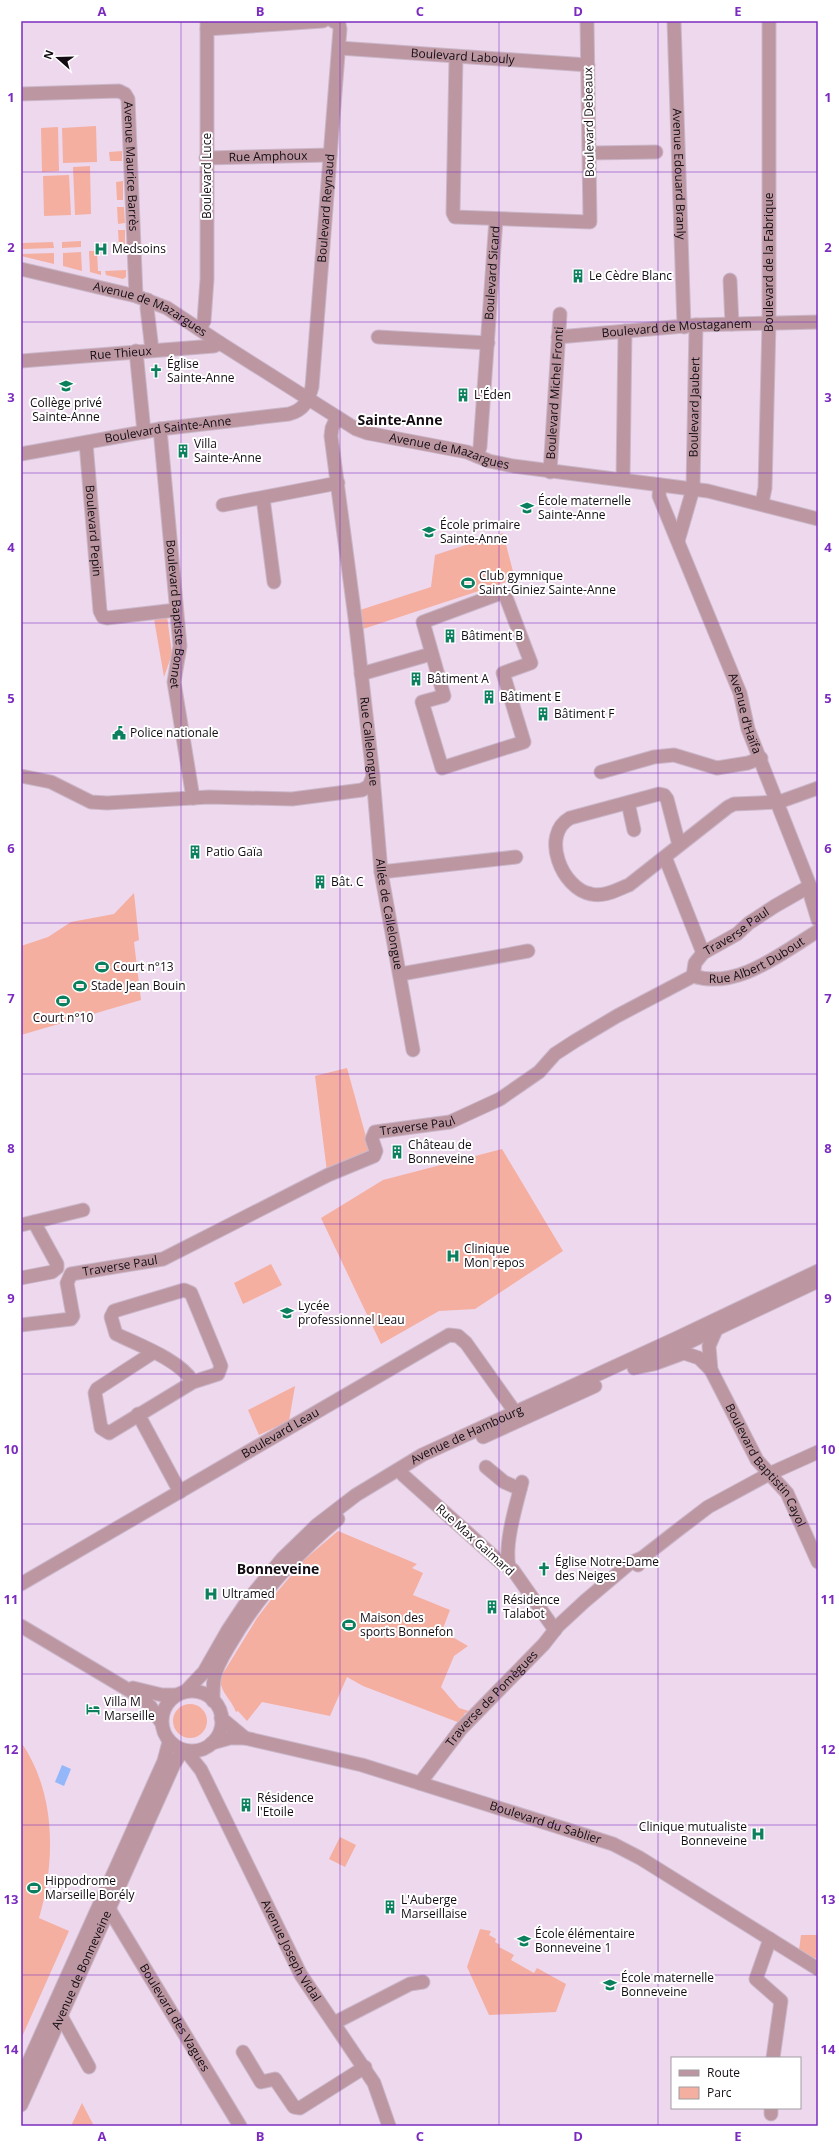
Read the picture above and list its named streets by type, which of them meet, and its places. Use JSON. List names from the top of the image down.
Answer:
{
  "streets": {
    "street": [
      "Boulevard Labouly",
      "Boulevard Debeaux",
      "Rue Amphoux",
      "Avenue Maurice Barrès",
      "Avenue Edouard Branly",
      "Boulevard Luce",
      "Boulevard Reynaud",
      "Boulevard de la Fabrique",
      "Boulevard Sicard",
      "Avenue de Mazargues",
      "Boulevard de Mostaganem",
      "Rue Thieux",
      "Boulevard Michel Fronti",
      "Boulevard Jaubert",
      "Boulevard Sainte-Anne",
      "Boulevard Pepin",
      "Boulevard Baptiste Bonnet",
      "Avenue d'Haïfa",
      "Rue Callelongue",
      "Allée de Callelongue",
      "Traverse Paul",
      "Rue Albert Dubout",
      "Boulevard Leau",
      "Avenue de Hambourg",
      "Boulevard Baptistin Cayol",
      "Rue Max Gaimard",
      "Traverse de Pomègues",
      "Boulevard du Sablier",
      "Avenue Joseph Vidal",
      "Avenue de Bonneveine",
      "Boulevard des Vagues"
    ]
  },
  "crossings": [
    ["Boulevard Labouly", "Boulevard Debeaux"],
    ["Boulevard Labouly", "Boulevard Reynaud"],
    ["Boulevard Labouly", "Boulevard Sicard"],
    ["Boulevard Debeaux", "Boulevard Sicard"],
    ["Rue Amphoux", "Boulevard Luce"],
    ["Rue Amphoux", "Boulevard Reynaud"],
    ["Avenue Maurice Barrès", "Avenue de Mazargues"],
    ["Avenue Edouard Branly", "Boulevard de Mostaganem"],
    ["Avenue Edouard Branly", "Boulevard Jaubert"],
    ["Boulevard Luce", "Avenue de Mazargues"],
    ["Boulevard Reynaud", "Avenue de Mazargues"],
    ["Boulevard Reynaud", "Boulevard Sainte-Anne"],
    ["Boulevard de la Fabrique", "Avenue de Mazargues"],
    ["Boulevard de la Fabrique", "Boulevard de Mostaganem"],
    ["Boulevard Sicard", "Avenue de Mazargues"],
    ["Avenue de Mazargues", "Rue Thieux"],
    ["Avenue de Mazargues", "Boulevard Michel Fronti"],
    ["Avenue de Mazargues", "Boulevard Jaubert"],
    ["Avenue de Mazargues", "Boulevard Sainte-Anne"],
    ["Avenue de Mazargues", "Avenue d'Haïfa"],
    ["Avenue de Mazargues", "Rue Callelongue"],
    ["Boulevard de Mostaganem", "Boulevard Michel Fronti"],
    ["Boulevard de Mostaganem", "Boulevard Jaubert"],
    ["Boulevard Sainte-Anne", "Boulevard Pepin"],
    ["Boulevard Sainte-Anne", "Boulevard Baptiste Bonnet"],
    ["Boulevard Pepin", "Boulevard Baptiste Bonnet"],
    ["Boulevard Baptiste Bonnet", "Rue Callelongue"],
    ["Avenue d'Haïfa", "Traverse Paul"],
    ["Rue Callelongue", "Allée de Callelongue"],
    ["Traverse Paul", "Rue Albert Dubout"],
    ["Boulevard Leau", "Avenue de Hambourg"],
    ["Avenue de Hambourg", "Boulevard Baptistin Cayol"],
    ["Avenue de Hambourg", "Rue Max Gaimard"],
    ["Avenue de Hambourg", "Boulevard du Sablier"],
    ["Avenue de Hambourg", "Avenue Joseph Vidal"],
    ["Avenue de Hambourg", "Avenue de Bonneveine"],
    ["Boulevard Baptistin Cayol", "Traverse de Pomègues"],
    ["Rue Max Gaimard", "Traverse de Pomègues"],
    ["Traverse de Pomègues", "Boulevard du Sablier"],
    ["Boulevard du Sablier", "Avenue Joseph Vidal"],
    ["Boulevard du Sablier", "Avenue de Bonneveine"],
    ["Avenue Joseph Vidal", "Avenue de Bonneveine"],
    ["Avenue de Bonneveine", "Boulevard des Vagues"]
  ],
  "districts": ["Sainte-Anne", "Bonneveine"],
  "places": {
    "hospital": [
      "Medsoins",
      "Clinique Mon repos",
      "Ultramed",
      "Clinique mutualiste Bonneveine"
    ],
    "building": [
      "Le Cèdre Blanc",
      "L'Éden",
      "Villa Sainte-Anne",
      "Bâtiment B",
      "Bâtiment A",
      "Bâtiment E",
      "Bâtiment F",
      "Patio Gaïa",
      "Bât. C",
      "Château de Bonneveine",
      "Résidence Talabot",
      "Résidence l'Etoile",
      "L'Auberge Marseillaise"
    ],
    "church": ["Église Sainte-Anne", "Église Notre-Dame des Neiges"],
    "school or university": [
      "Collège privé Sainte-Anne",
      "École maternelle Sainte-Anne",
      "École primaire Sainte-Anne",
      "Lycée professionnel Leau",
      "École élémentaire Bonneveine 1",
      "École maternelle Bonneveine"
    ],
    "sports": [
      "Club gymnique Saint-Giniez Sainte-Anne",
      "Court n°13",
      "Stade Jean Bouin",
      "Court n°10",
      "Maison des sports Bonnefon",
      "Hippodrome Marseille Borély"
    ],
    "public building": ["Police nationale"],
    "hotel": ["Villa M Marseille"]
  },
  "legend": ["Route", "Parc"],
  "north": "left",
  "grid": {
    "columns": [
      "A",
      "B",
      "C",
      "D",
      "E"
    ],
    "rows": [
      "1",
      "2",
      "3",
      "4",
      "5",
      "6",
      "7",
      "8",
      "9",
      "10",
      "11",
      "12",
      "13",
      "14"
    ]
  }
}
